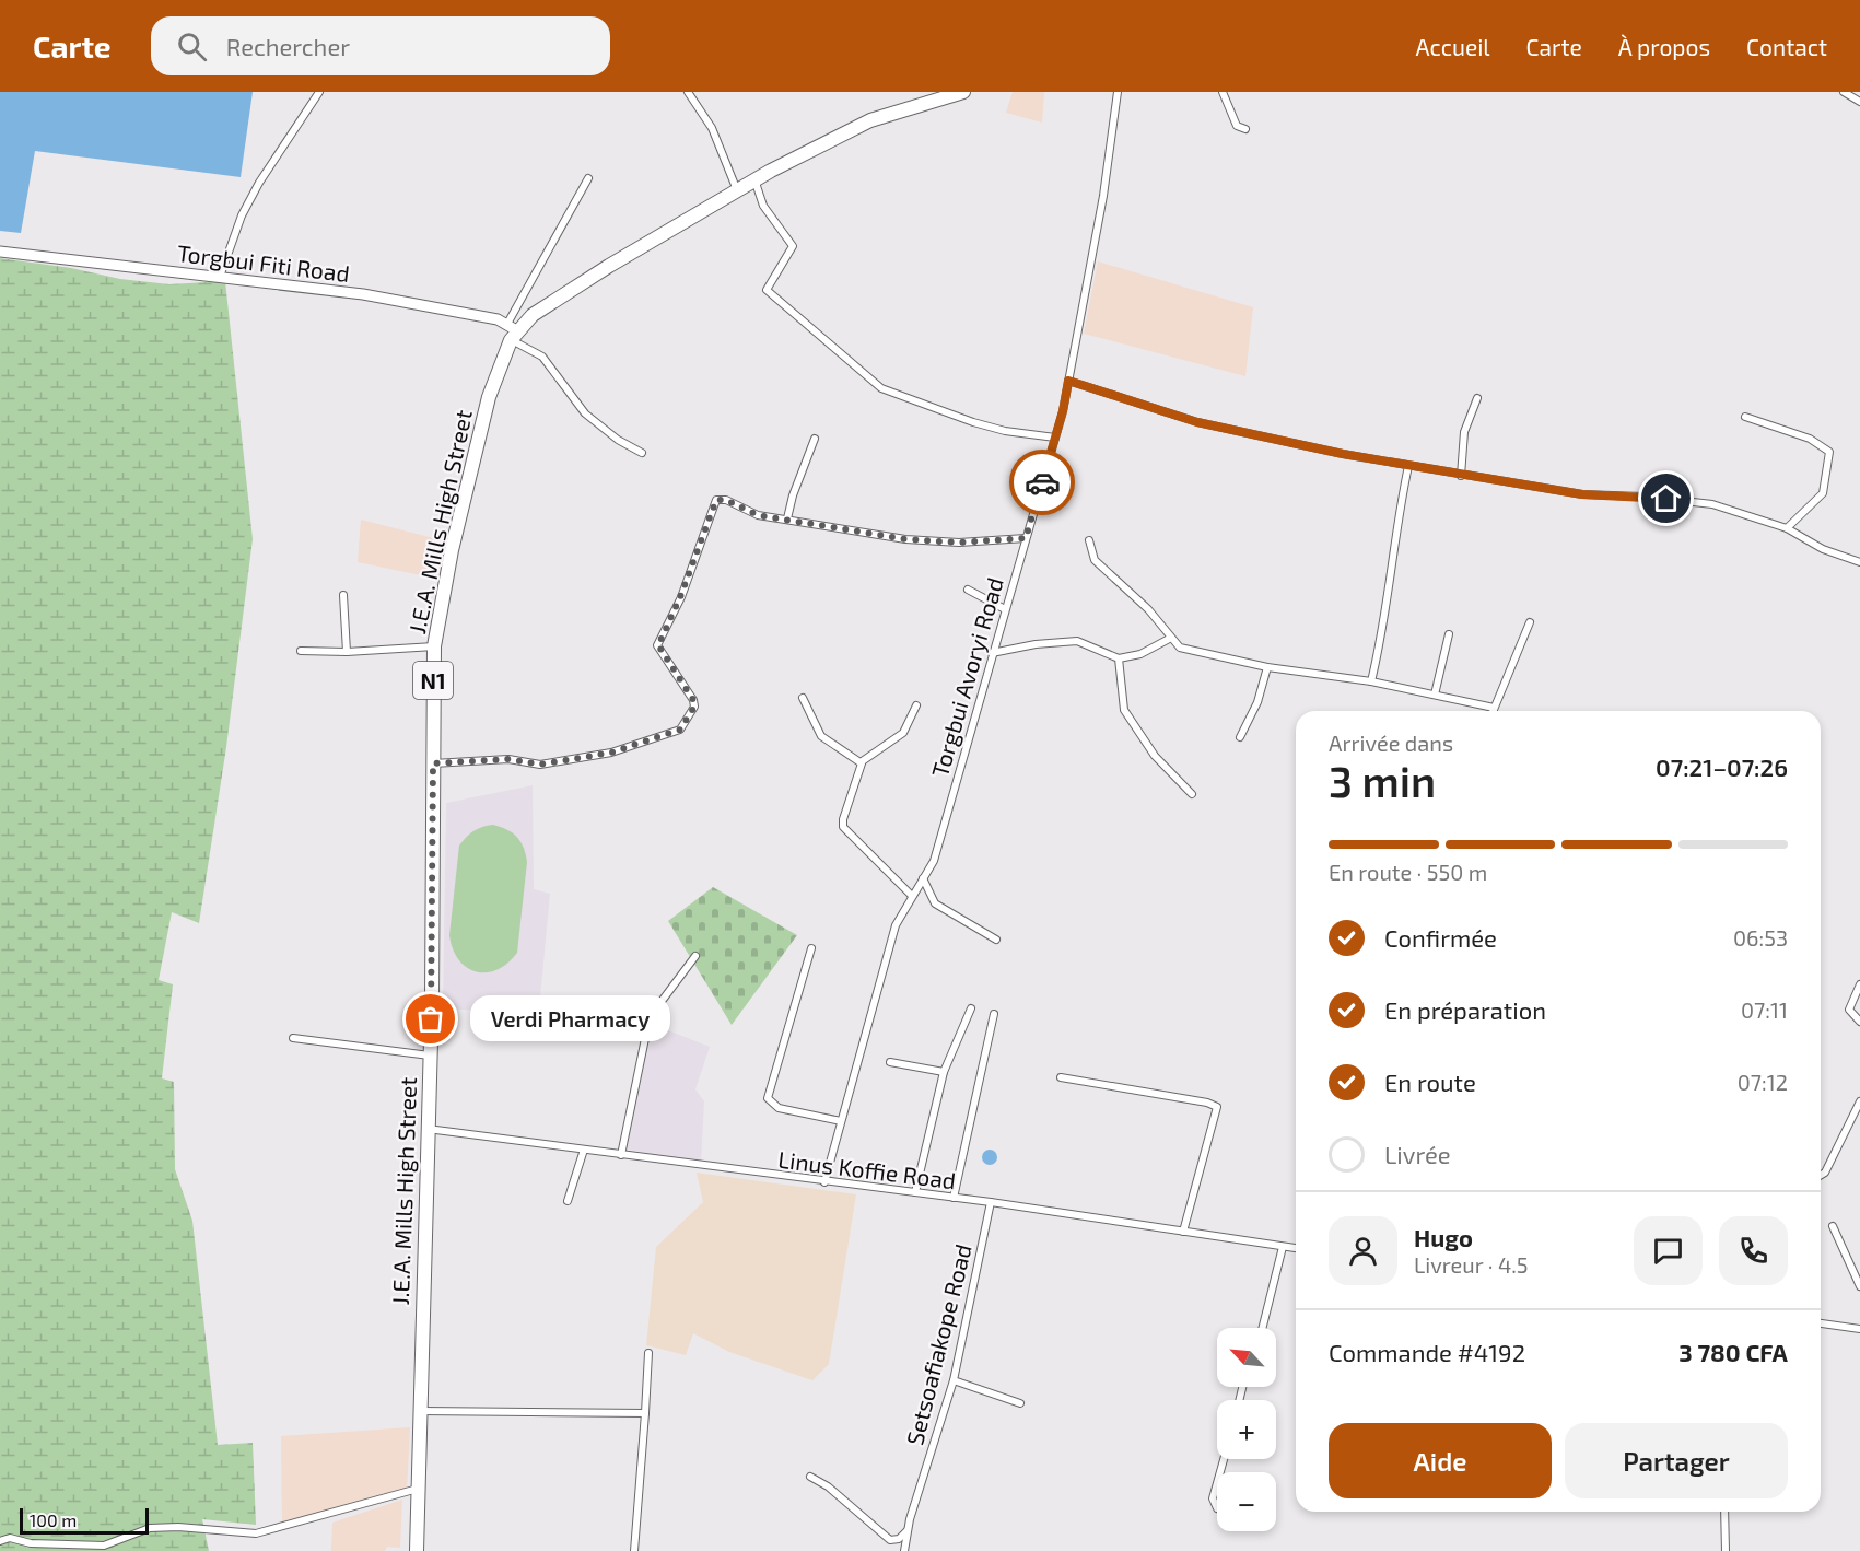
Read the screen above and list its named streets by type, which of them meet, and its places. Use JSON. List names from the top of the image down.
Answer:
{
  "streets": {
    "highway": ["J.E.A. Mills High Street", "N1"],
    "street": [
      "Torgbui Fiti Road",
      "Torgbui Avoryi Road",
      "Linus Koffie Road",
      "Setsoafiakope Road"
    ]
  },
  "crossings": [
    ["Torgbui Fiti Road", "J.E.A. Mills High Street"],
    ["J.E.A. Mills High Street", "Linus Koffie Road"],
    ["Torgbui Avoryi Road", "Linus Koffie Road"],
    ["Linus Koffie Road", "Setsoafiakope Road"]
  ],
  "places": ["Verdi Pharmacy"],
  "scale_bar": "100 m",
  "north": "top left",
  "page": {
    "header": "Carte",
    "search": "Rechercher",
    "nav": [
      "Accueil",
      "Carte",
      "À propos",
      "Contact"
    ],
    "heading": ["3 min", "Arrivée dans", "07:21–07:26"],
    "panel": [
      "Hugo",
      "Livreur · 4.5",
      "Commande #4192",
      "3 780 CFA"
    ],
    "bar": "En route · 550 m",
    "list": [
      ["Confirmée", "06:53"],
      ["En préparation", "07:11"],
      ["En route", "07:12"],
      "Livrée"
    ],
    "bubble": "Verdi Pharmacy",
    "map_buttons": ["+", "−"],
    "buttons": ["Aide", "Partager"],
    "scale": "100 m"
  }
}
